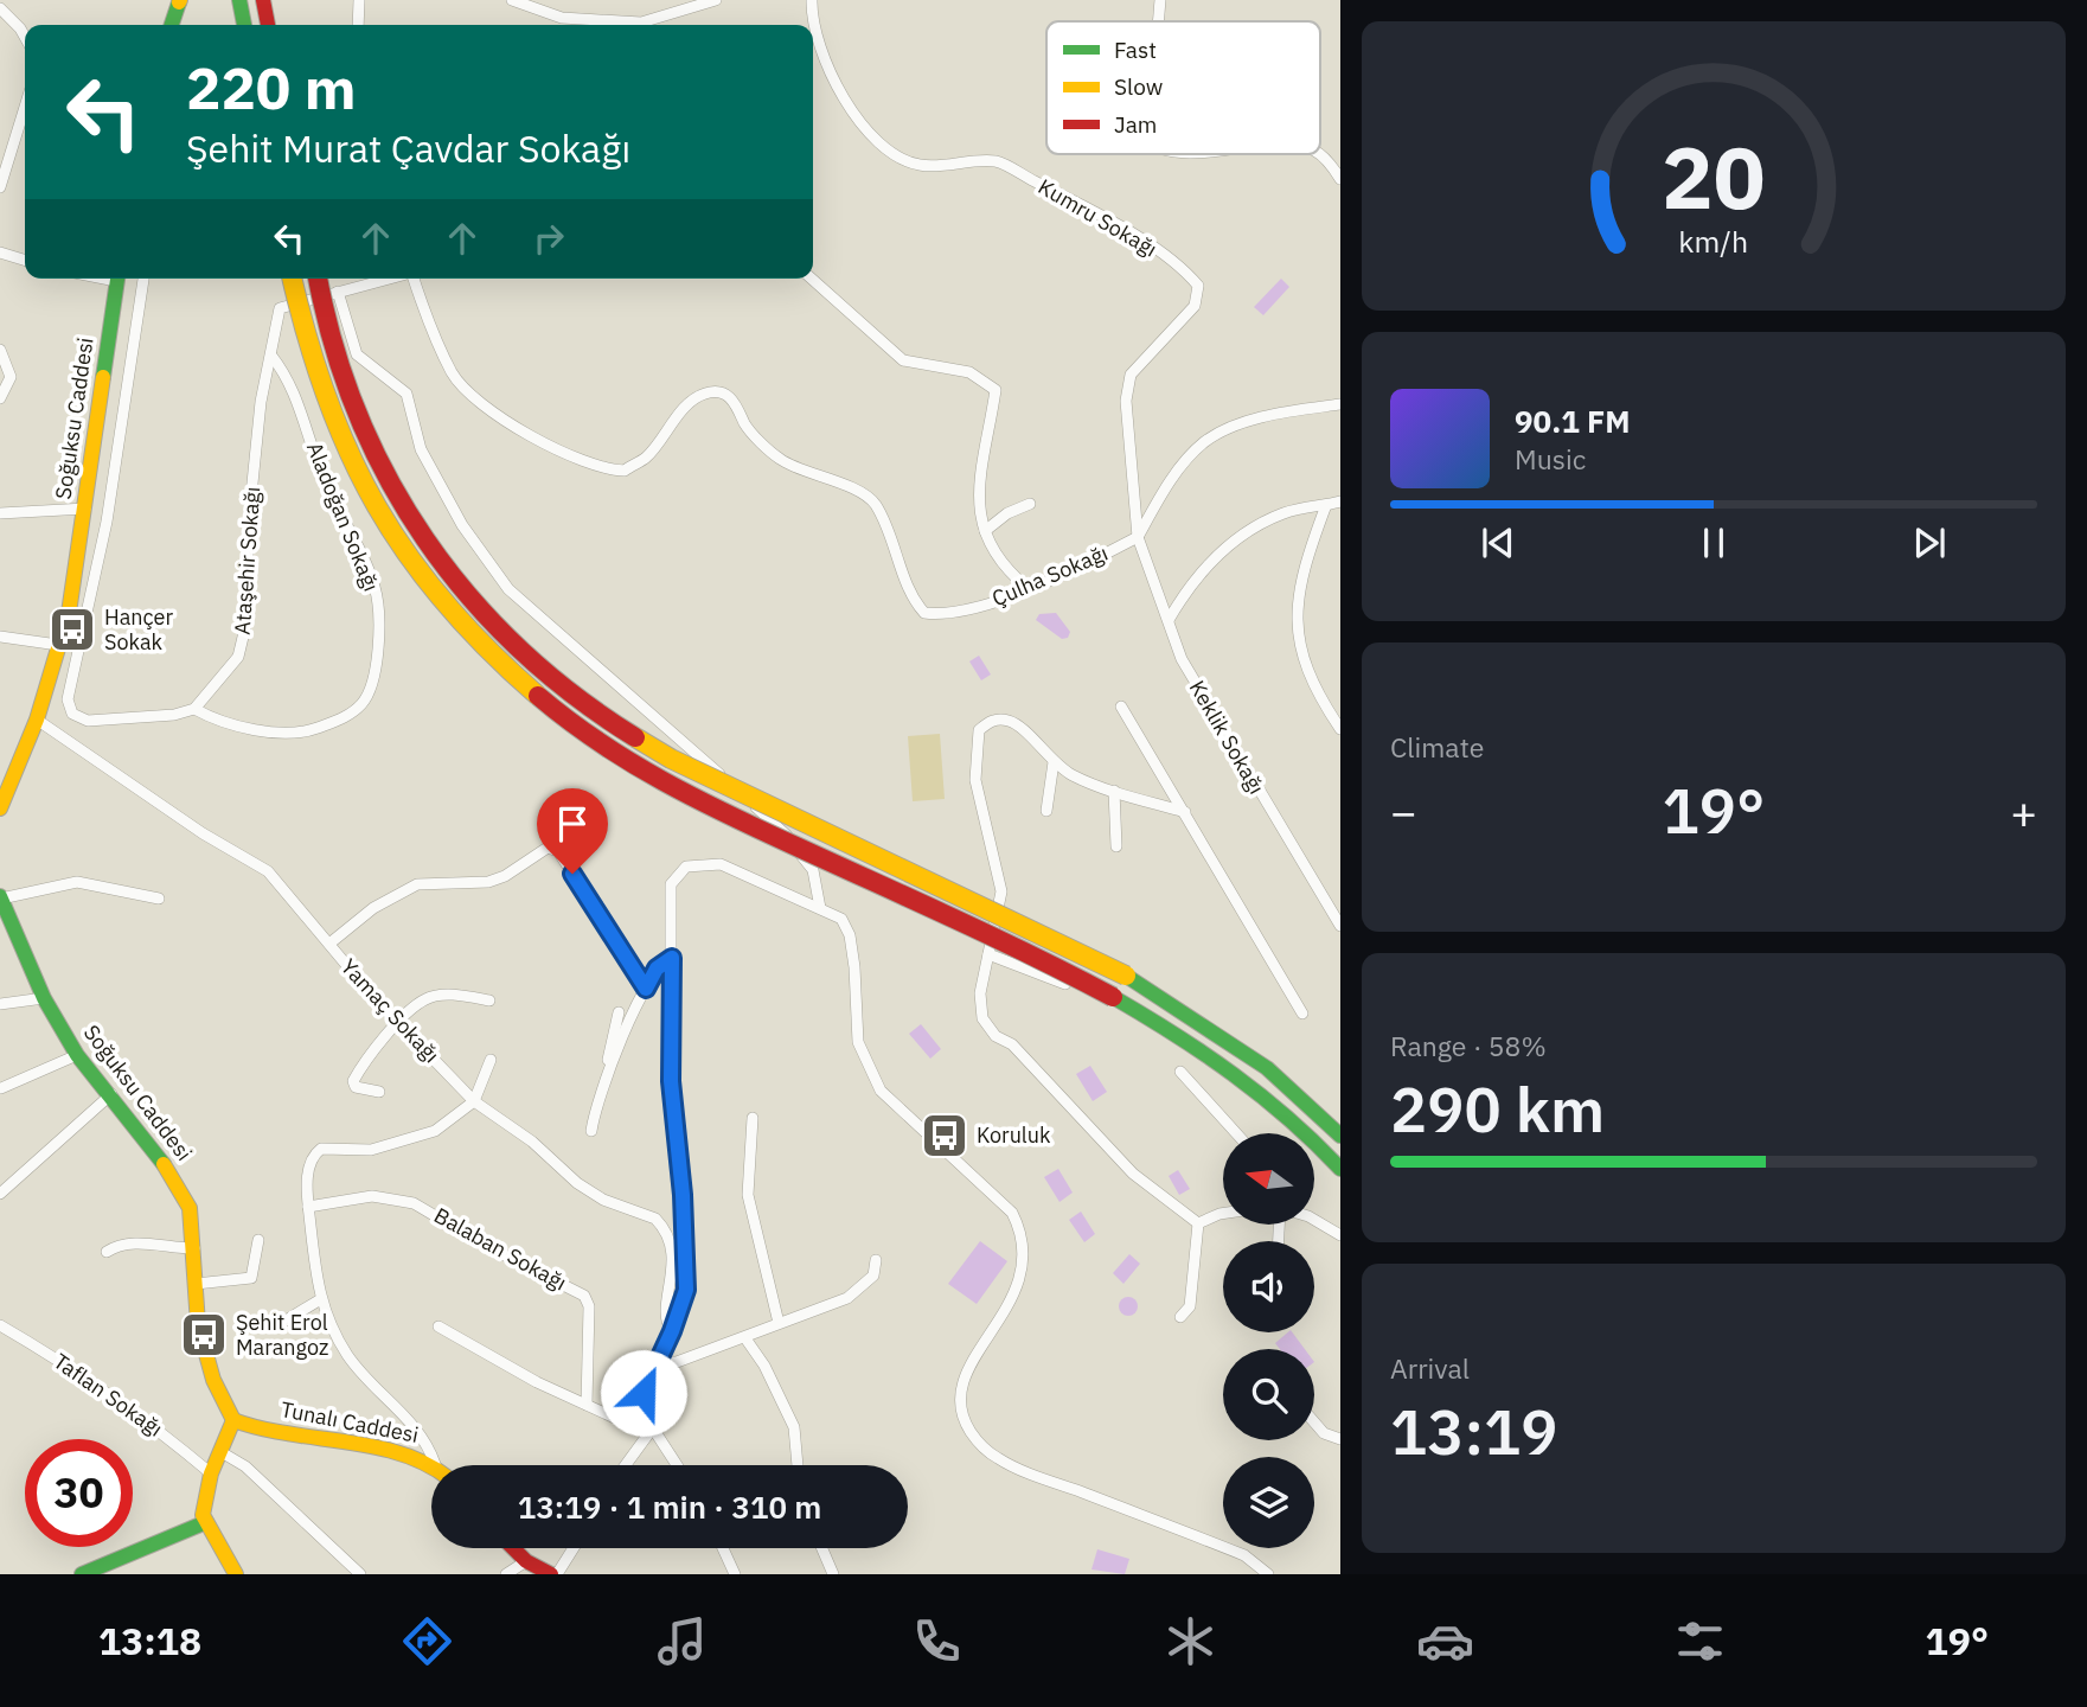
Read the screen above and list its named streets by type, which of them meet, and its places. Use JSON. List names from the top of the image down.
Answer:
{
  "streets": {
    "main road": ["Soğuksu Caddesi", "Tunalı Caddesi"],
    "street": [
      "Kumru Sokağı",
      "Aladoğan Sokağı",
      "Ataşehir Sokağı",
      "Çulha Sokağı",
      "Keklik Sokağı",
      "Yamaç Sokağı",
      "Balaban Sokağı",
      "Taflan Sokağı"
    ]
  },
  "crossings": [
    ["Kumru Sokağı", "Çulha Sokağı"],
    ["Kumru Sokağı", "Keklik Sokağı"],
    ["Soğuksu Caddesi", "Yamaç Sokağı"],
    ["Soğuksu Caddesi", "Tunalı Caddesi"],
    ["Aladoğan Sokağı", "Ataşehir Sokağı"],
    ["Çulha Sokağı", "Keklik Sokağı"]
  ],
  "places": {
    "bus stop": ["Hançer Sokak", "Koruluk", "Şehit Erol Marangoz"]
  },
  "legend": ["Fast", "Slow", "Jam"],
  "north": "left",
  "page": {
    "turn": ["220 m", "Şehit Murat Çavdar Sokağı"],
    "song": ["90.1 FM", "Music"],
    "tile": [
      "Climate",
      ["Range · 58%", "290 km"],
      ["Arrival", "13:19"]
    ],
    "heat": ["−", "19°", "+"],
    "limit": "30",
    "trip": "13:19 · 1 min · 310 m",
    "tabs": ["13:18", "19°"],
    "gauge": ["20", "km/h"]
  }
}
